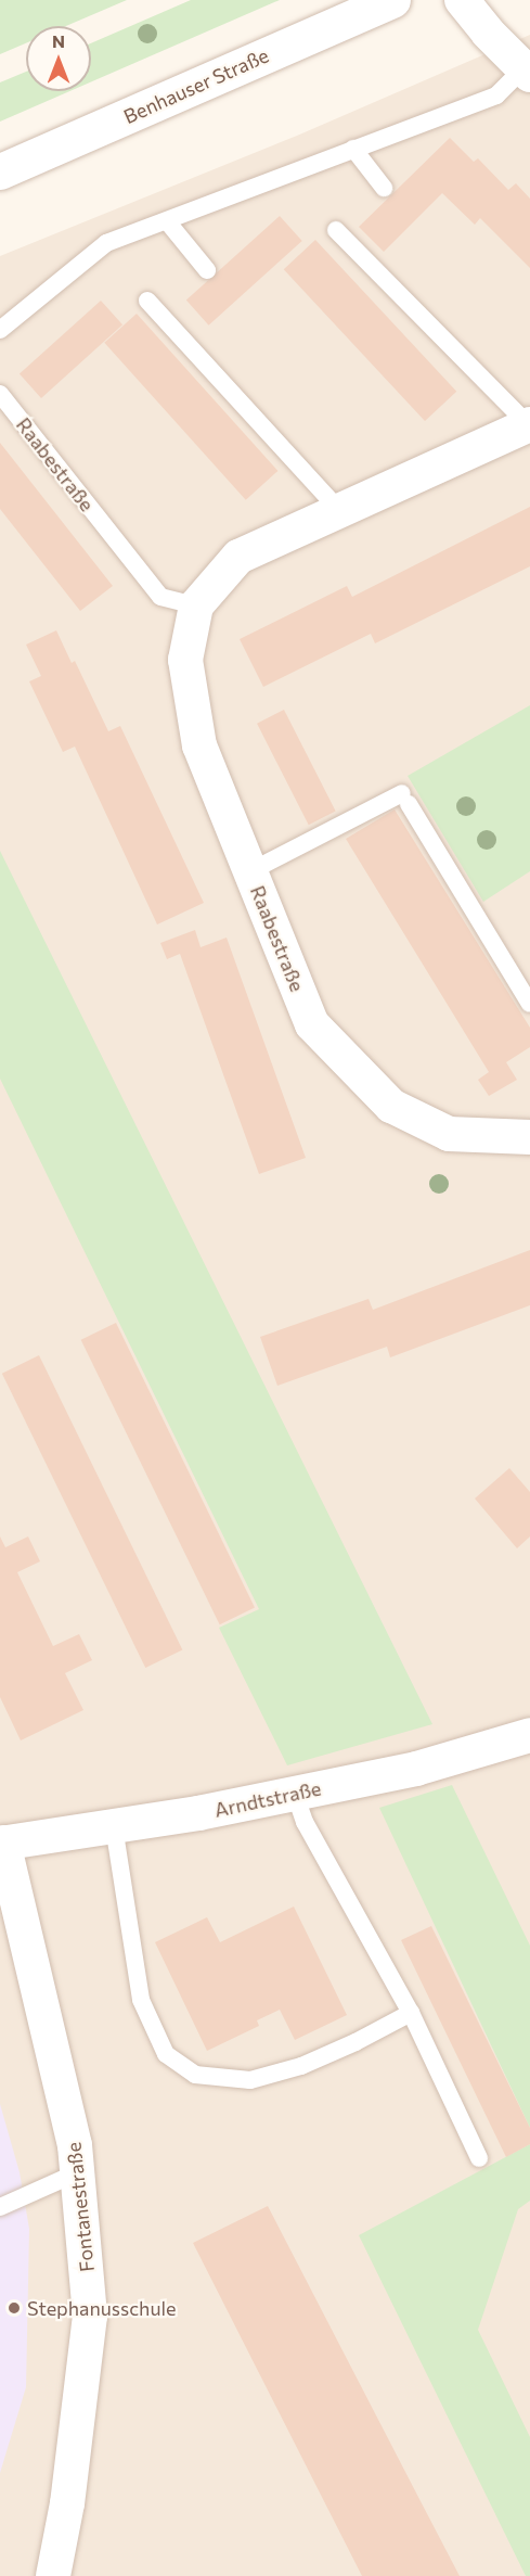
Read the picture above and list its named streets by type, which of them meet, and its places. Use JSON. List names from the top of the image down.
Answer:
{
  "streets": {
    "main road": ["Benhauser Straße"],
    "street": ["Raabestraße", "Arndtstraße", "Fontanestraße"]
  },
  "crossings": [
    ["Arndtstraße", "Fontanestraße"]
  ],
  "places": ["Stephanusschule"],
  "north": "top"
}
